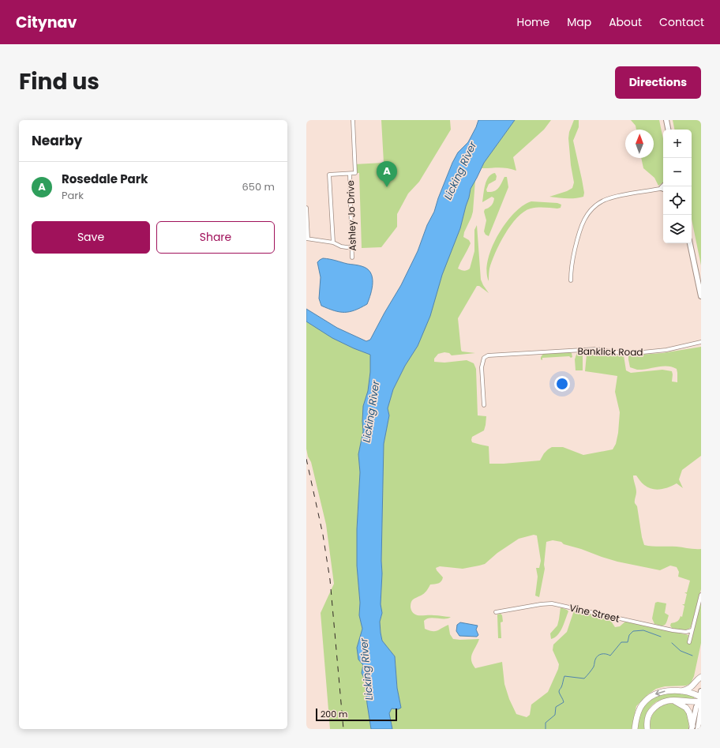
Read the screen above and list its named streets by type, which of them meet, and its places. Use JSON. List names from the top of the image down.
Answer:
{
  "streets": {
    "street": ["Ashley Jo Drive", "Banklick Road", "Vine Street"]
  },
  "water": ["Licking River"],
  "scale_bar": "200 m",
  "north": "top",
  "page": {
    "header": "Citynav",
    "nav": [
      "Home",
      "Map",
      "About",
      "Contact"
    ],
    "title": "Find us",
    "buttons": [
      "Directions",
      ["Save", "Share"]
    ],
    "heading": "Nearby",
    "map_buttons": ["+", "−"],
    "list": [
      {
        "mark": "A",
        "name": "Rosedale Park",
        "note": "Park",
        "value": "650 m"
      }
    ],
    "pins": "A",
    "scale": "200 m"
  }
}
